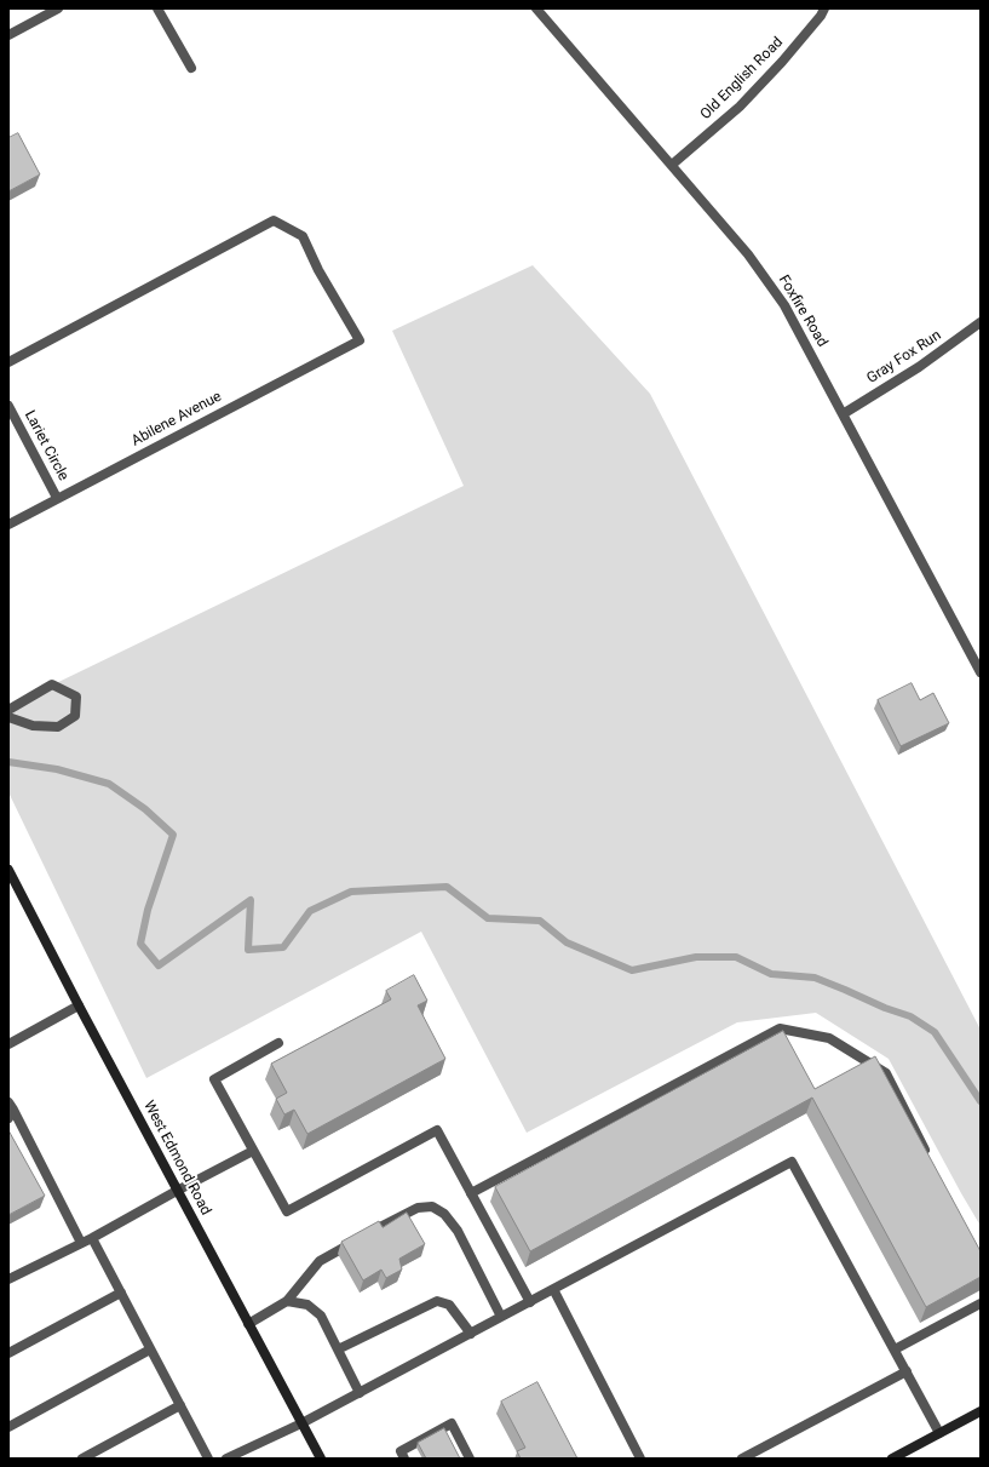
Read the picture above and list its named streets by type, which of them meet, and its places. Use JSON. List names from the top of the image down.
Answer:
{
  "streets": {
    "main road": ["West Edmond Road"],
    "street": [
      "Old English Road",
      "Foxfire Road",
      "Gray Fox Run",
      "Abilene Avenue",
      "Lariet Circle"
    ]
  },
  "crossings": [
    ["Old English Road", "Foxfire Road"],
    ["Foxfire Road", "Gray Fox Run"],
    ["Abilene Avenue", "Lariet Circle"]
  ]
}
